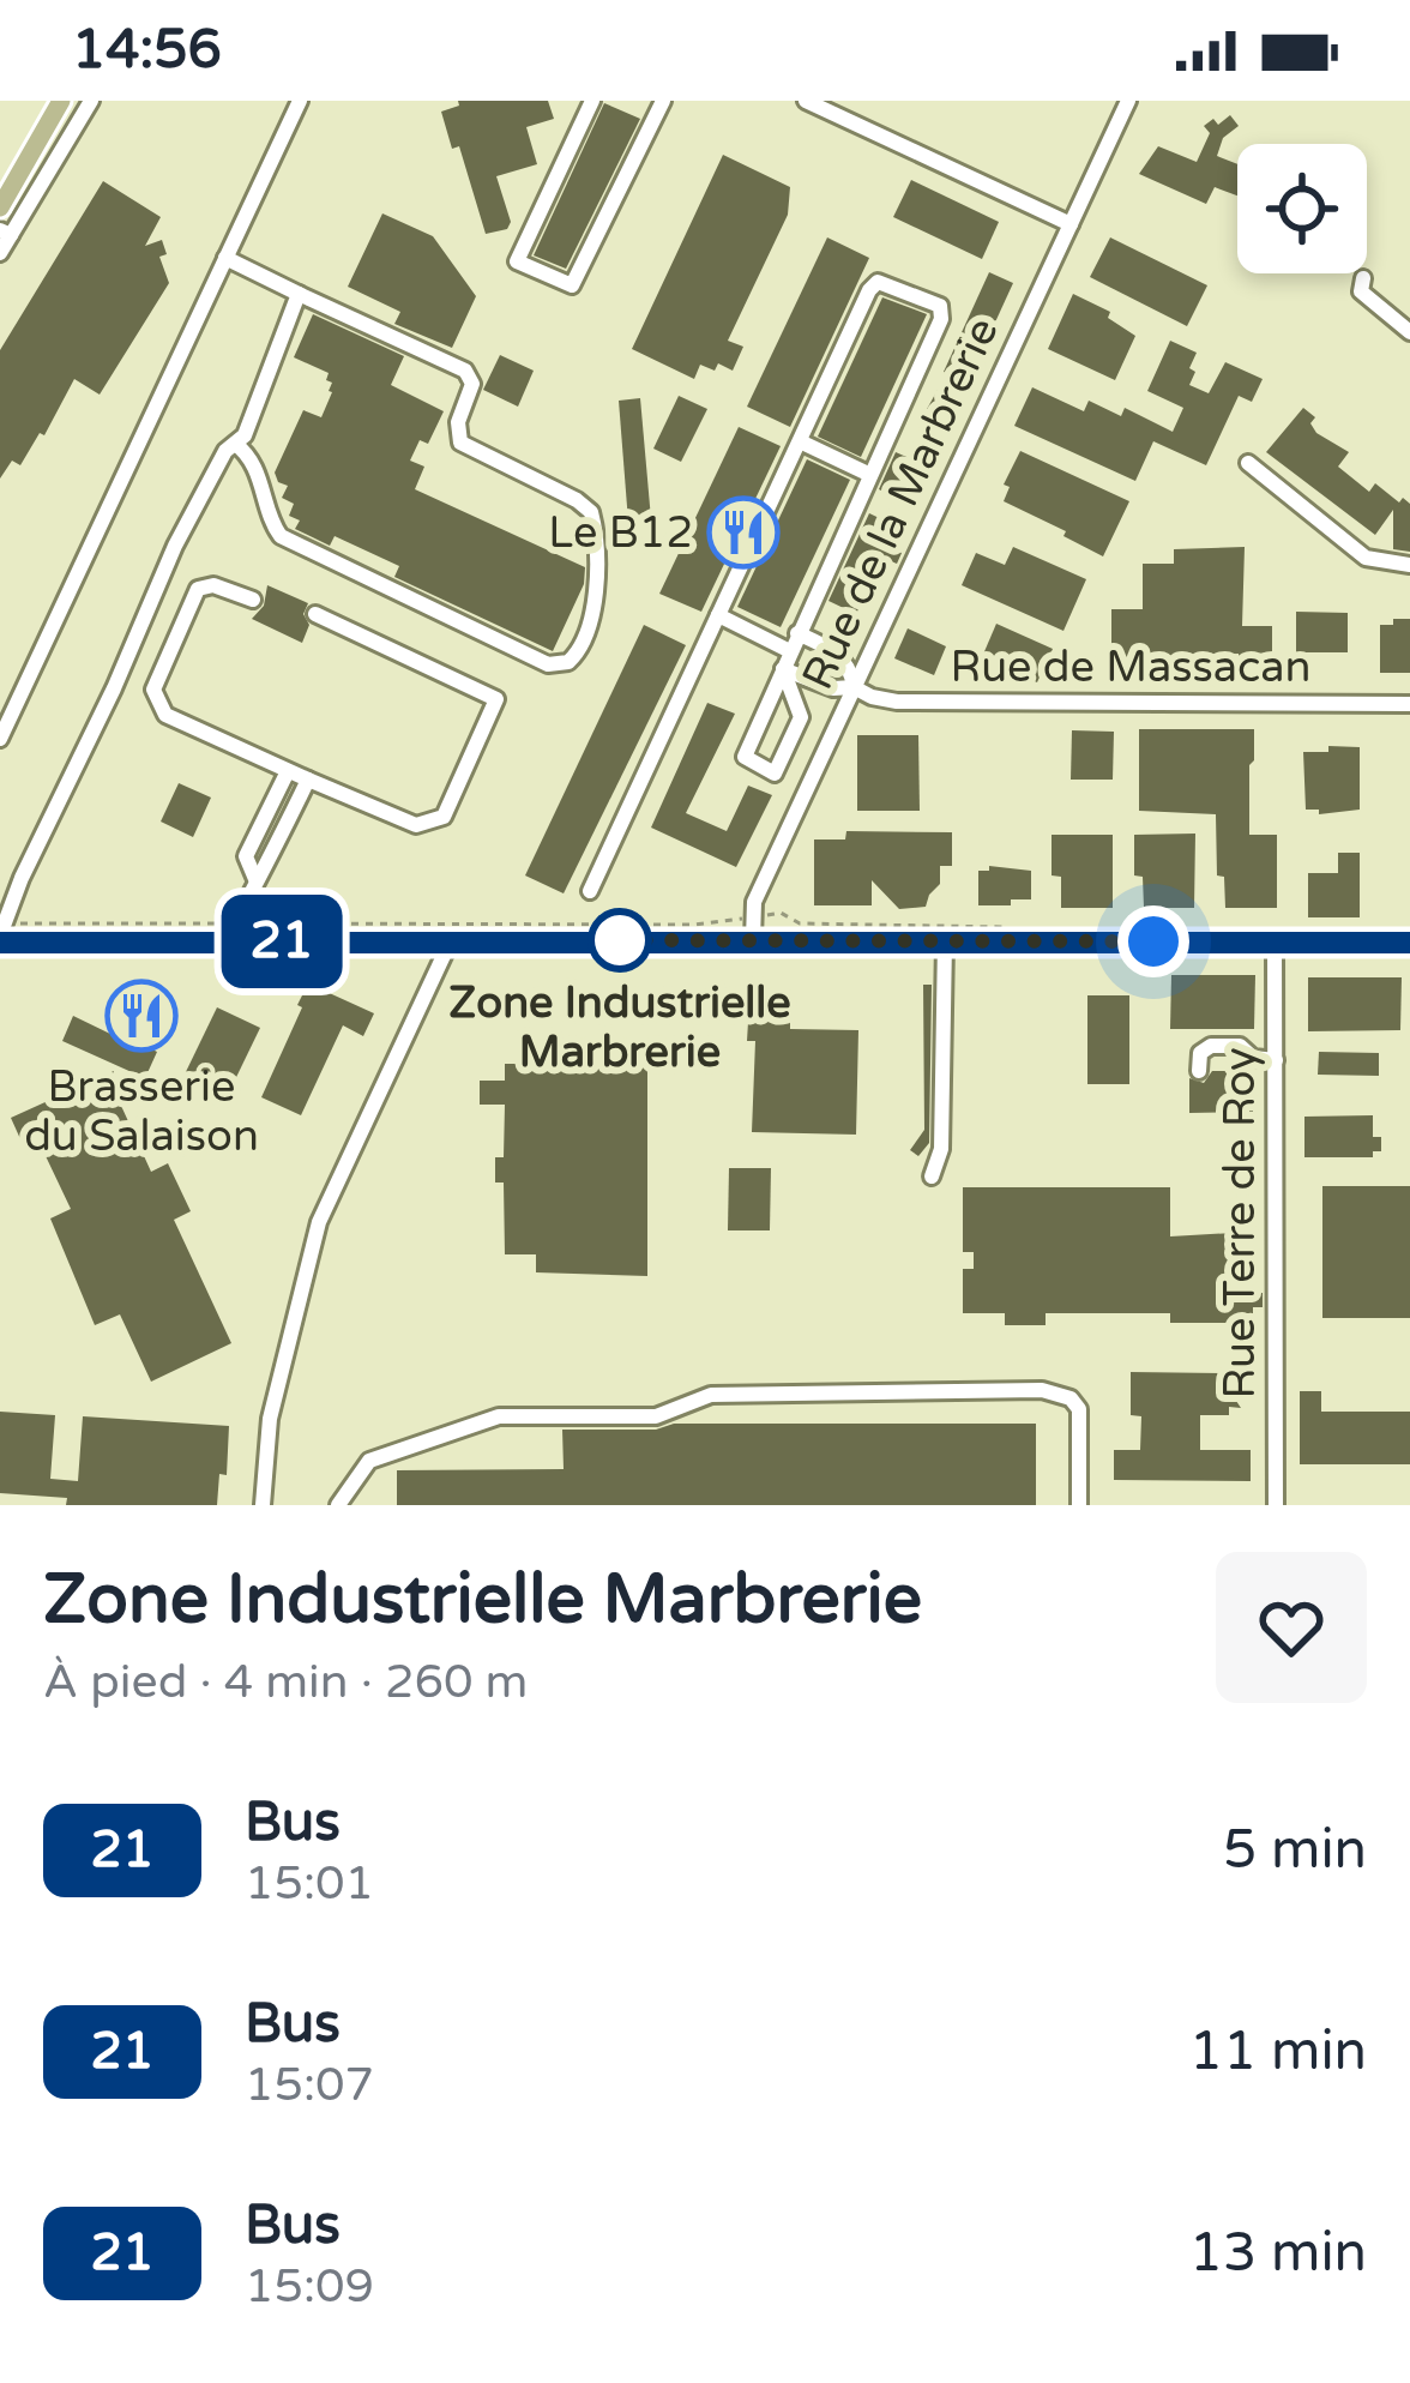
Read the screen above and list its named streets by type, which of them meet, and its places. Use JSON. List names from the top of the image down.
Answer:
{
  "streets": {
    "street": ["Rue de la Marbrerie", "Rue de Massacan", "Rue Terre de Roy"]
  },
  "crossings": [
    ["Rue de la Marbrerie", "Rue de Massacan"]
  ],
  "places": {
    "restaurant": ["Le B12", "Brasserie du Salaison"],
    "other": ["Zone Industrielle Marbrerie"]
  },
  "lines": ["bus line 21"],
  "page": {
    "status": "14:56",
    "on_map": "21",
    "heading": ["Zone Industrielle Marbrerie", "À pied · 4 min · 260 m"],
    "list": [
      {
        "mark": "21",
        "name": "Bus",
        "note": "15:01",
        "value": "5 min"
      },
      {
        "mark": "21",
        "name": "Bus",
        "note": "15:07",
        "value": "11 min"
      },
      {
        "mark": "21",
        "name": "Bus",
        "note": "15:09",
        "value": "13 min"
      }
    ]
  }
}
